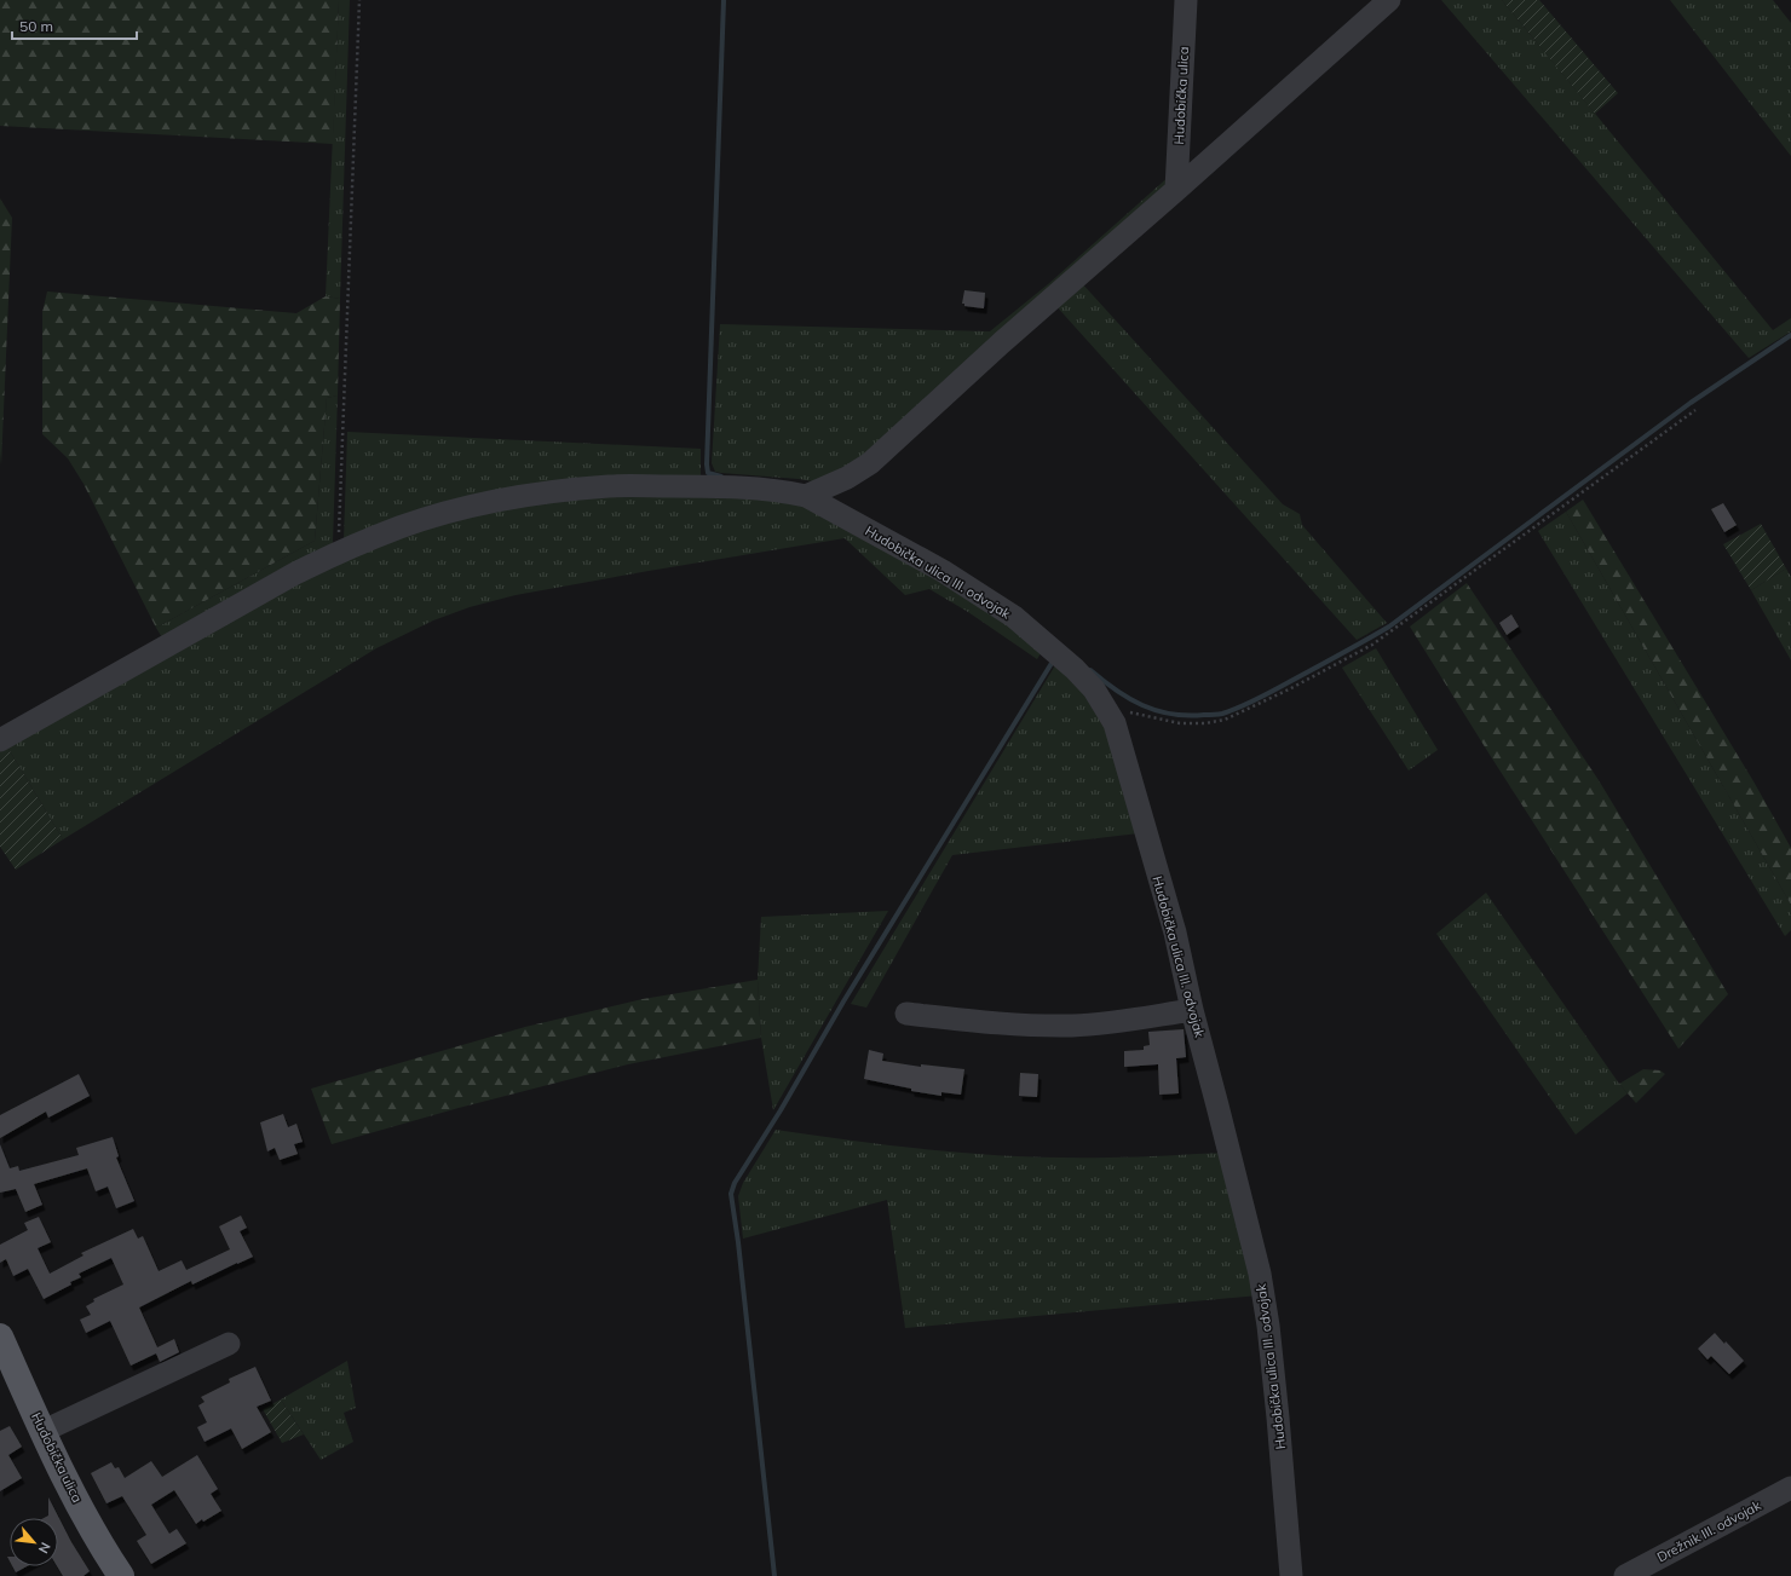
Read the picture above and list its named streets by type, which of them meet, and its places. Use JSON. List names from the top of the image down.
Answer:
{
  "streets": {
    "main road": ["Hudobička ulica"],
    "street": ["Hudobička ulica III. odvojak", "Drežnik III. odvojak"]
  },
  "scale_bar": "50 m",
  "north": "bottom right"
}
